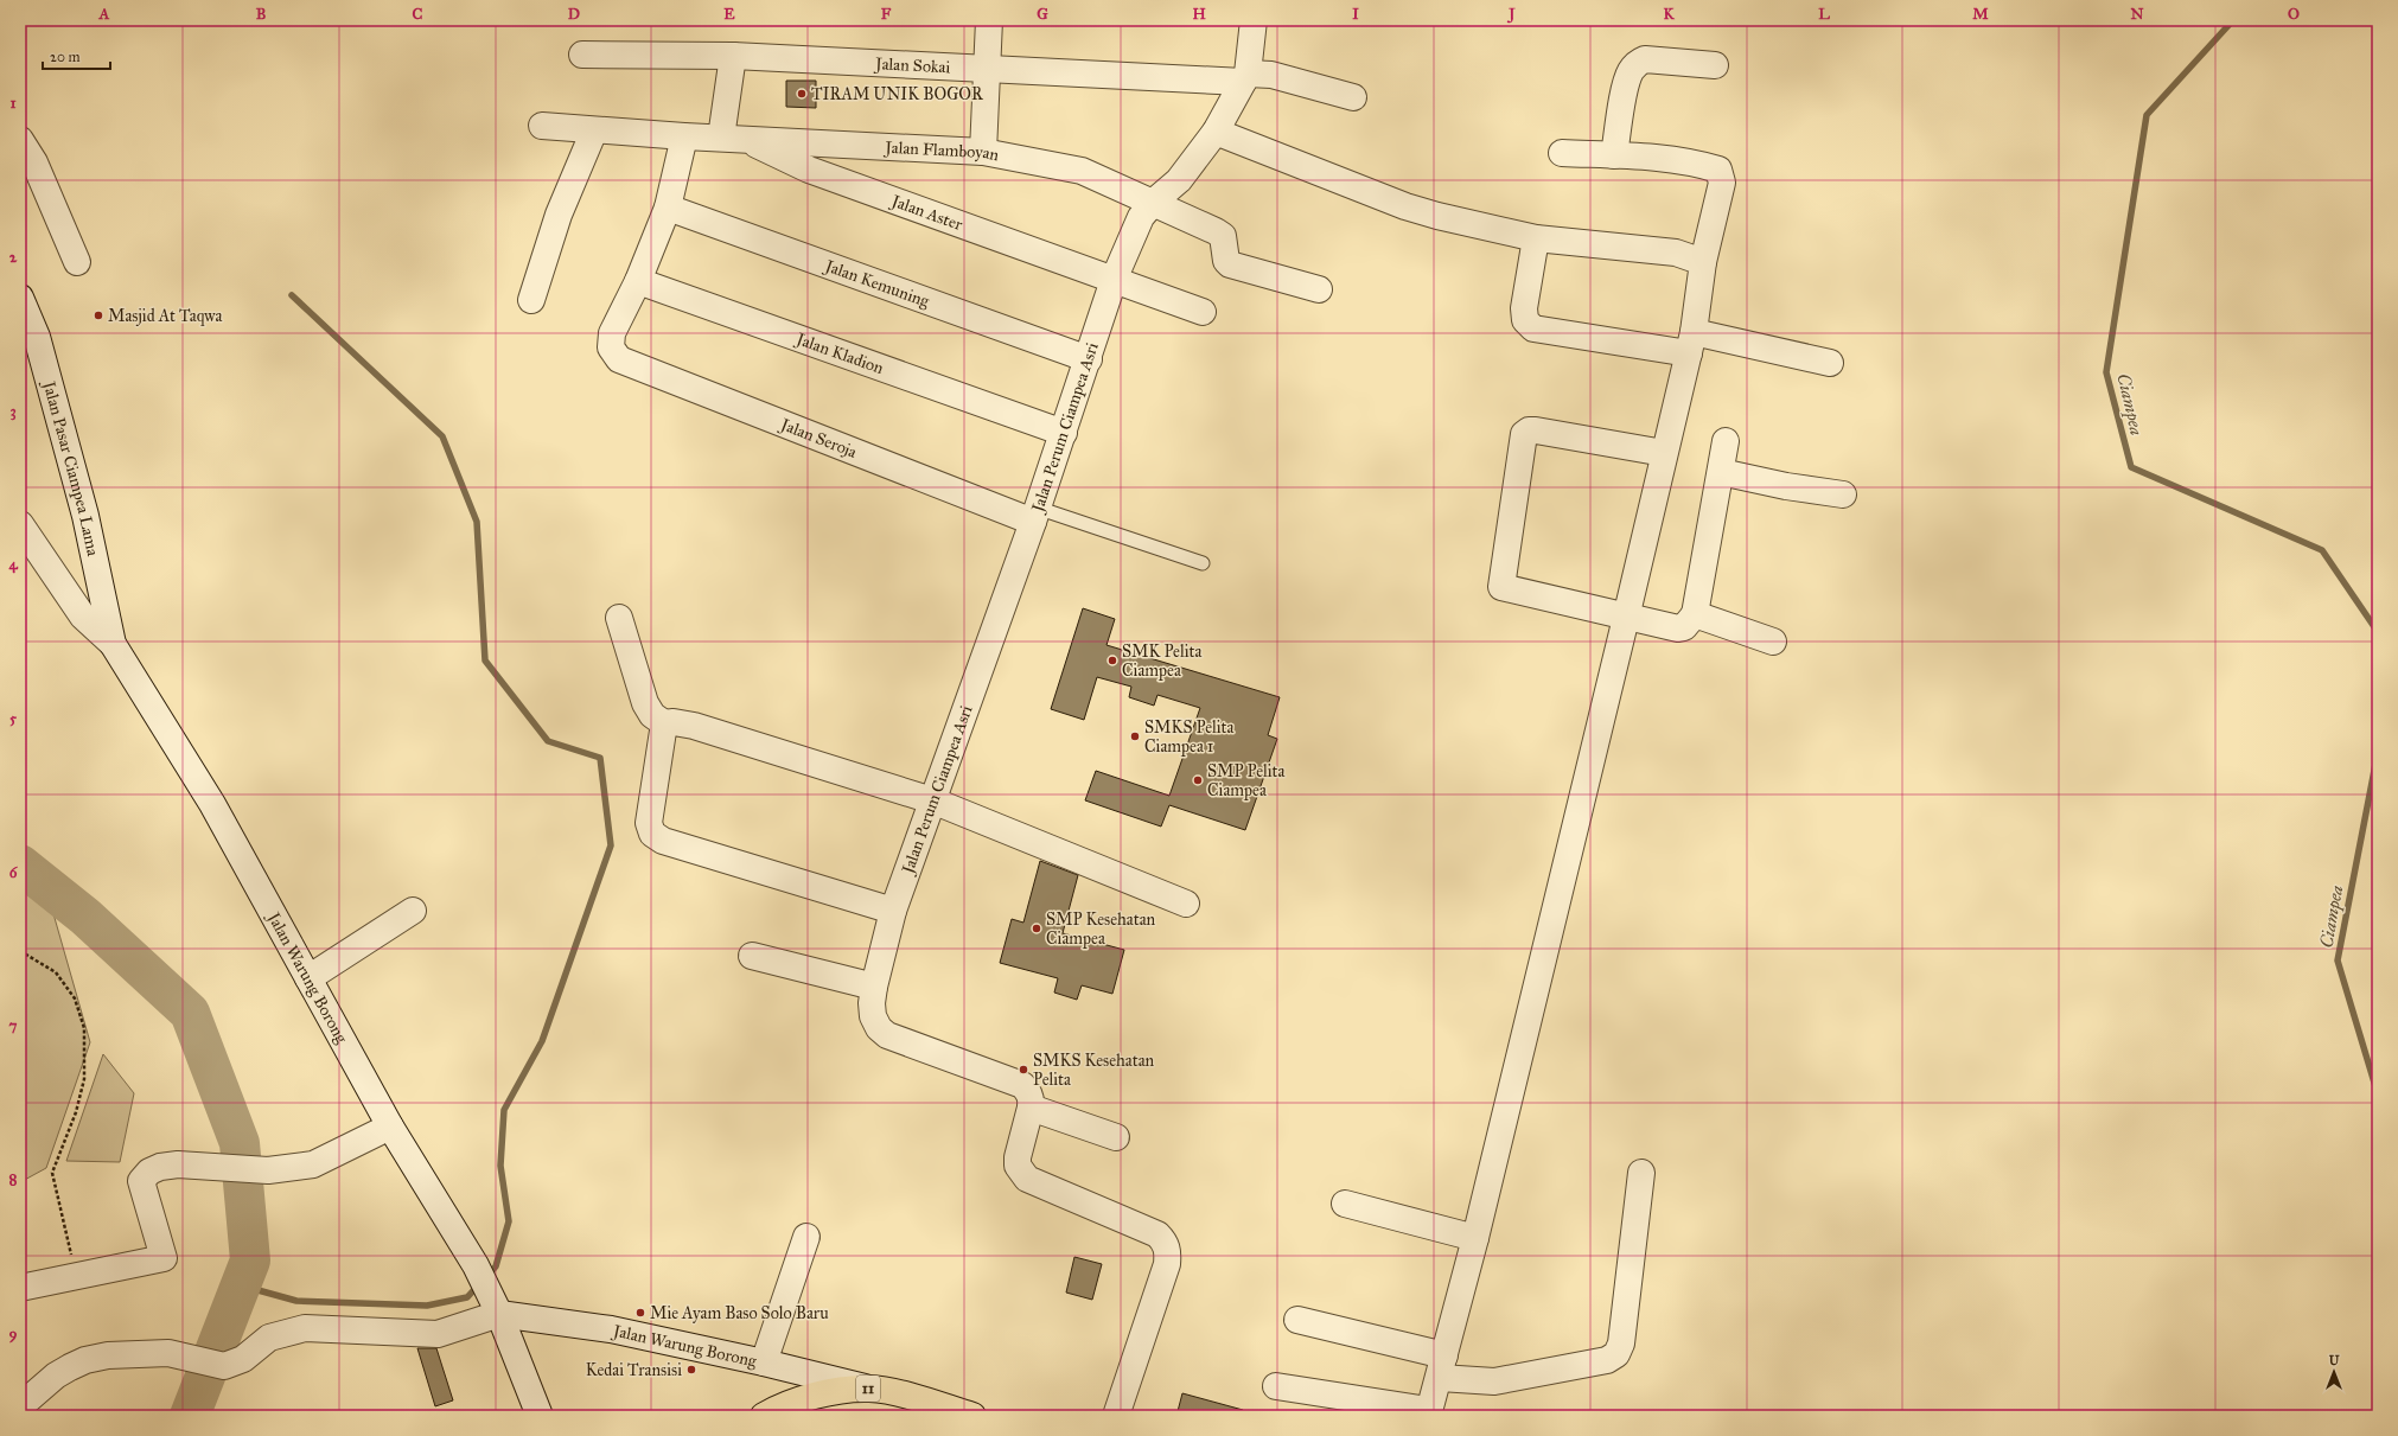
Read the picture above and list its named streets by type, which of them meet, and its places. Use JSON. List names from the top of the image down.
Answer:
{
  "streets": {
    "highway": ["11"],
    "street": [
      "Jalan Sokai",
      "Jalan Flamboyan",
      "Jalan Aster",
      "Jalan Kemuning",
      "Jalan Kladion",
      "Jalan Perum Ciampea Asri",
      "Jalan Seroja",
      "Jalan Pasar Ciampea Lama",
      "Jalan Warung Borong"
    ]
  },
  "crossings": [
    ["Jalan Sokai", "Jalan Perum Ciampea Asri"],
    ["Jalan Flamboyan", "Jalan Aster"],
    ["Jalan Flamboyan", "Jalan Perum Ciampea Asri"],
    ["Jalan Aster", "Jalan Perum Ciampea Asri"],
    ["Jalan Kemuning", "Jalan Perum Ciampea Asri"],
    ["Jalan Kladion", "Jalan Perum Ciampea Asri"],
    ["Jalan Kladion", "Jalan Seroja"],
    ["Jalan Perum Ciampea Asri", "Jalan Seroja"],
    ["Jalan Pasar Ciampea Lama", "Jalan Warung Borong"],
    ["Jalan Warung Borong", "11"]
  ],
  "water": ["Ciampea"],
  "places": [
    "TIRAM UNIK BOGOR",
    "Masjid At Taqwa",
    "SMK Pelita Ciampea",
    "SMKS Pelita Ciampea 1",
    "SMP Pelita Ciampea",
    "SMP Kesehatan Ciampea",
    "SMKS Kesehatan Pelita",
    "Mie Ayam Baso Solo Baru",
    "Kedai Transisi"
  ],
  "scale_bar": "20 m",
  "north": "top",
  "grid": {
    "columns": [
      "A",
      "B",
      "C",
      "D",
      "E",
      "F",
      "G",
      "H",
      "I",
      "J",
      "K",
      "L",
      "M",
      "N",
      "O"
    ],
    "rows": [
      "1",
      "2",
      "3",
      "4",
      "5",
      "6",
      "7",
      "8",
      "9"
    ]
  }
}
